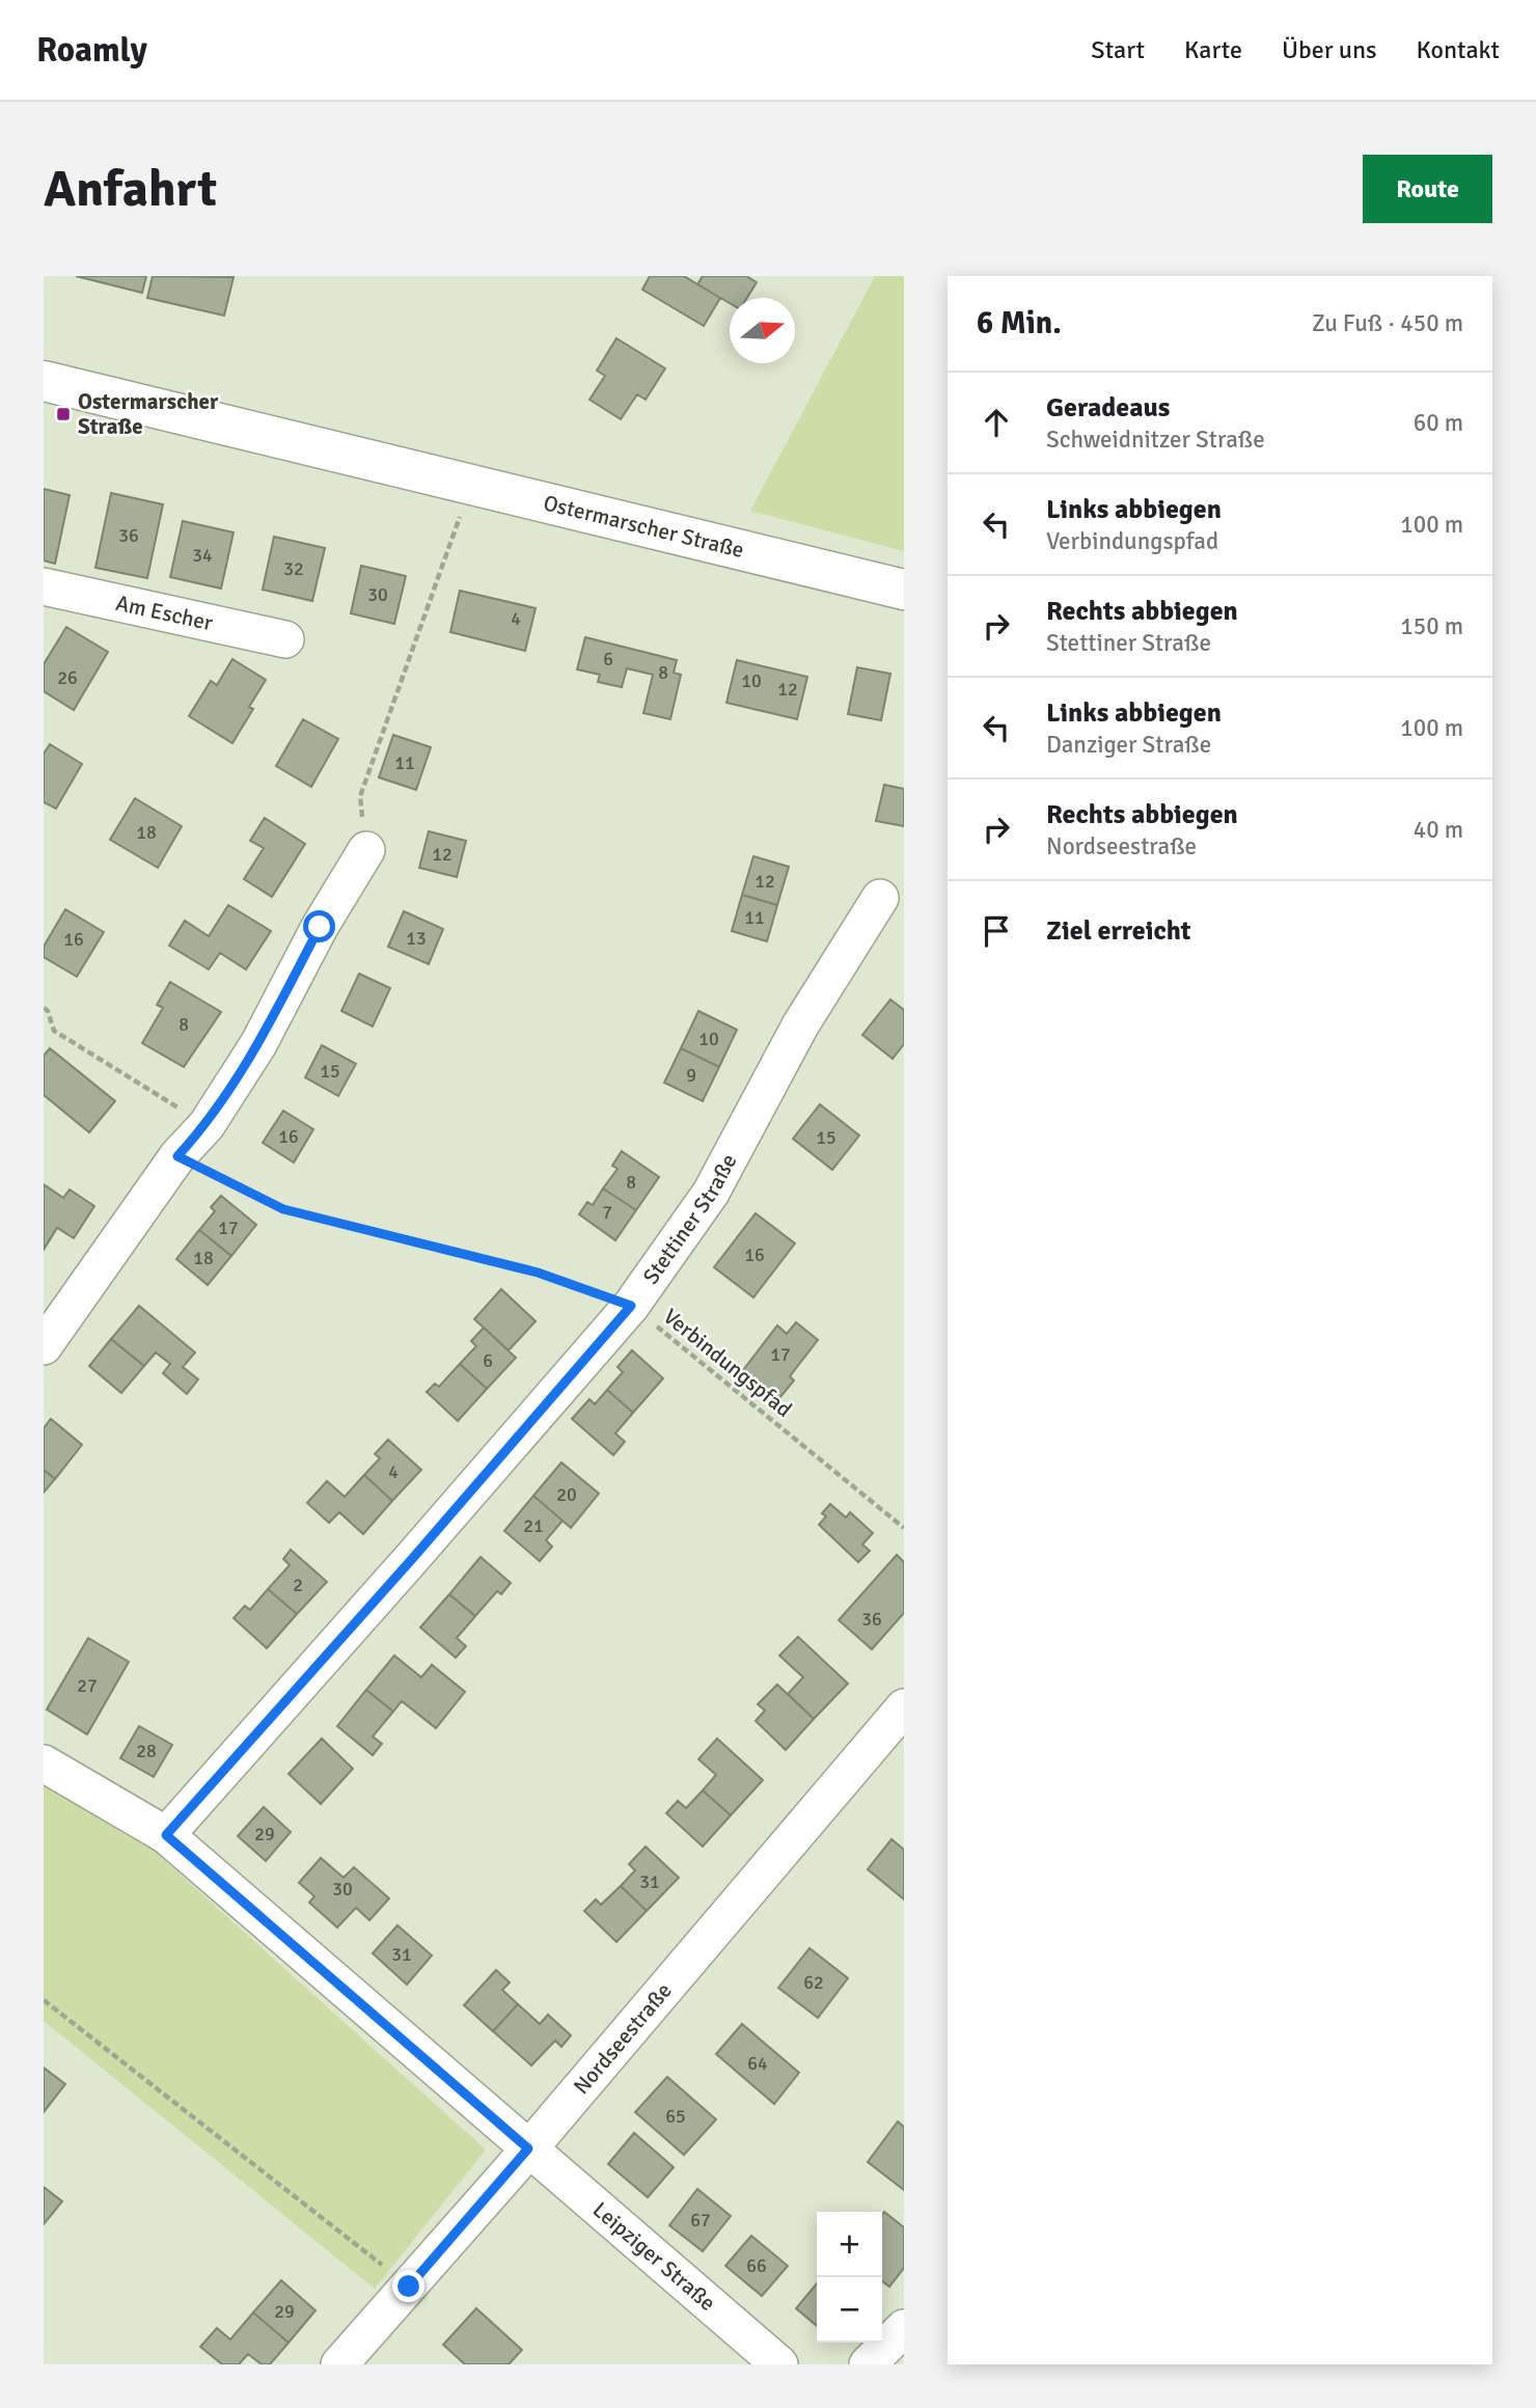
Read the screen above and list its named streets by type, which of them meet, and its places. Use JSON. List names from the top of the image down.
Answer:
{
  "streets": {
    "main road": ["Ostermarscher Straße"],
    "street": [
      "Am Escher",
      "Stettiner Straße",
      "Nordseestraße",
      "Leipziger Straße"
    ],
    "path": ["Verbindungspfad"]
  },
  "crossings": [
    ["Stettiner Straße", "Verbindungspfad"],
    ["Stettiner Straße", "Leipziger Straße"],
    ["Nordseestraße", "Leipziger Straße"]
  ],
  "places": {
    "transit": ["Ostermarscher Straße"]
  },
  "house_numbers": [
    "36",
    "34",
    "32",
    "30",
    "4",
    "6",
    "8",
    "26",
    "10",
    "12",
    "11",
    "18",
    "12",
    "12",
    "11",
    "13",
    "16",
    "8",
    "10",
    "15",
    "9",
    "16",
    "15",
    "8",
    "7",
    "17",
    "16",
    "18",
    "17",
    "6",
    "4",
    "20",
    "21",
    "2",
    "36",
    "27",
    "28",
    "29",
    "31",
    "30",
    "31",
    "62",
    "64",
    "65",
    "67",
    "66",
    "29"
  ],
  "north": "right",
  "page": {
    "header": "Roamly",
    "nav": [
      "Start",
      "Karte",
      "Über uns",
      "Kontakt"
    ],
    "buttons": "Route",
    "title": "Anfahrt",
    "heading": ["6 Min.", "Zu Fuß · 450 m"],
    "list": [
      ["Geradeaus", "Schweidnitzer Straße", "60 m"],
      ["Links abbiegen", "Verbindungspfad", "100 m"],
      ["Rechts abbiegen", "Stettiner Straße", "150 m"],
      ["Links abbiegen", "Danziger Straße", "100 m"],
      ["Rechts abbiegen", "Nordseestraße", "40 m"],
      "Ziel erreicht"
    ],
    "map_buttons": ["+", "−"]
  }
}
